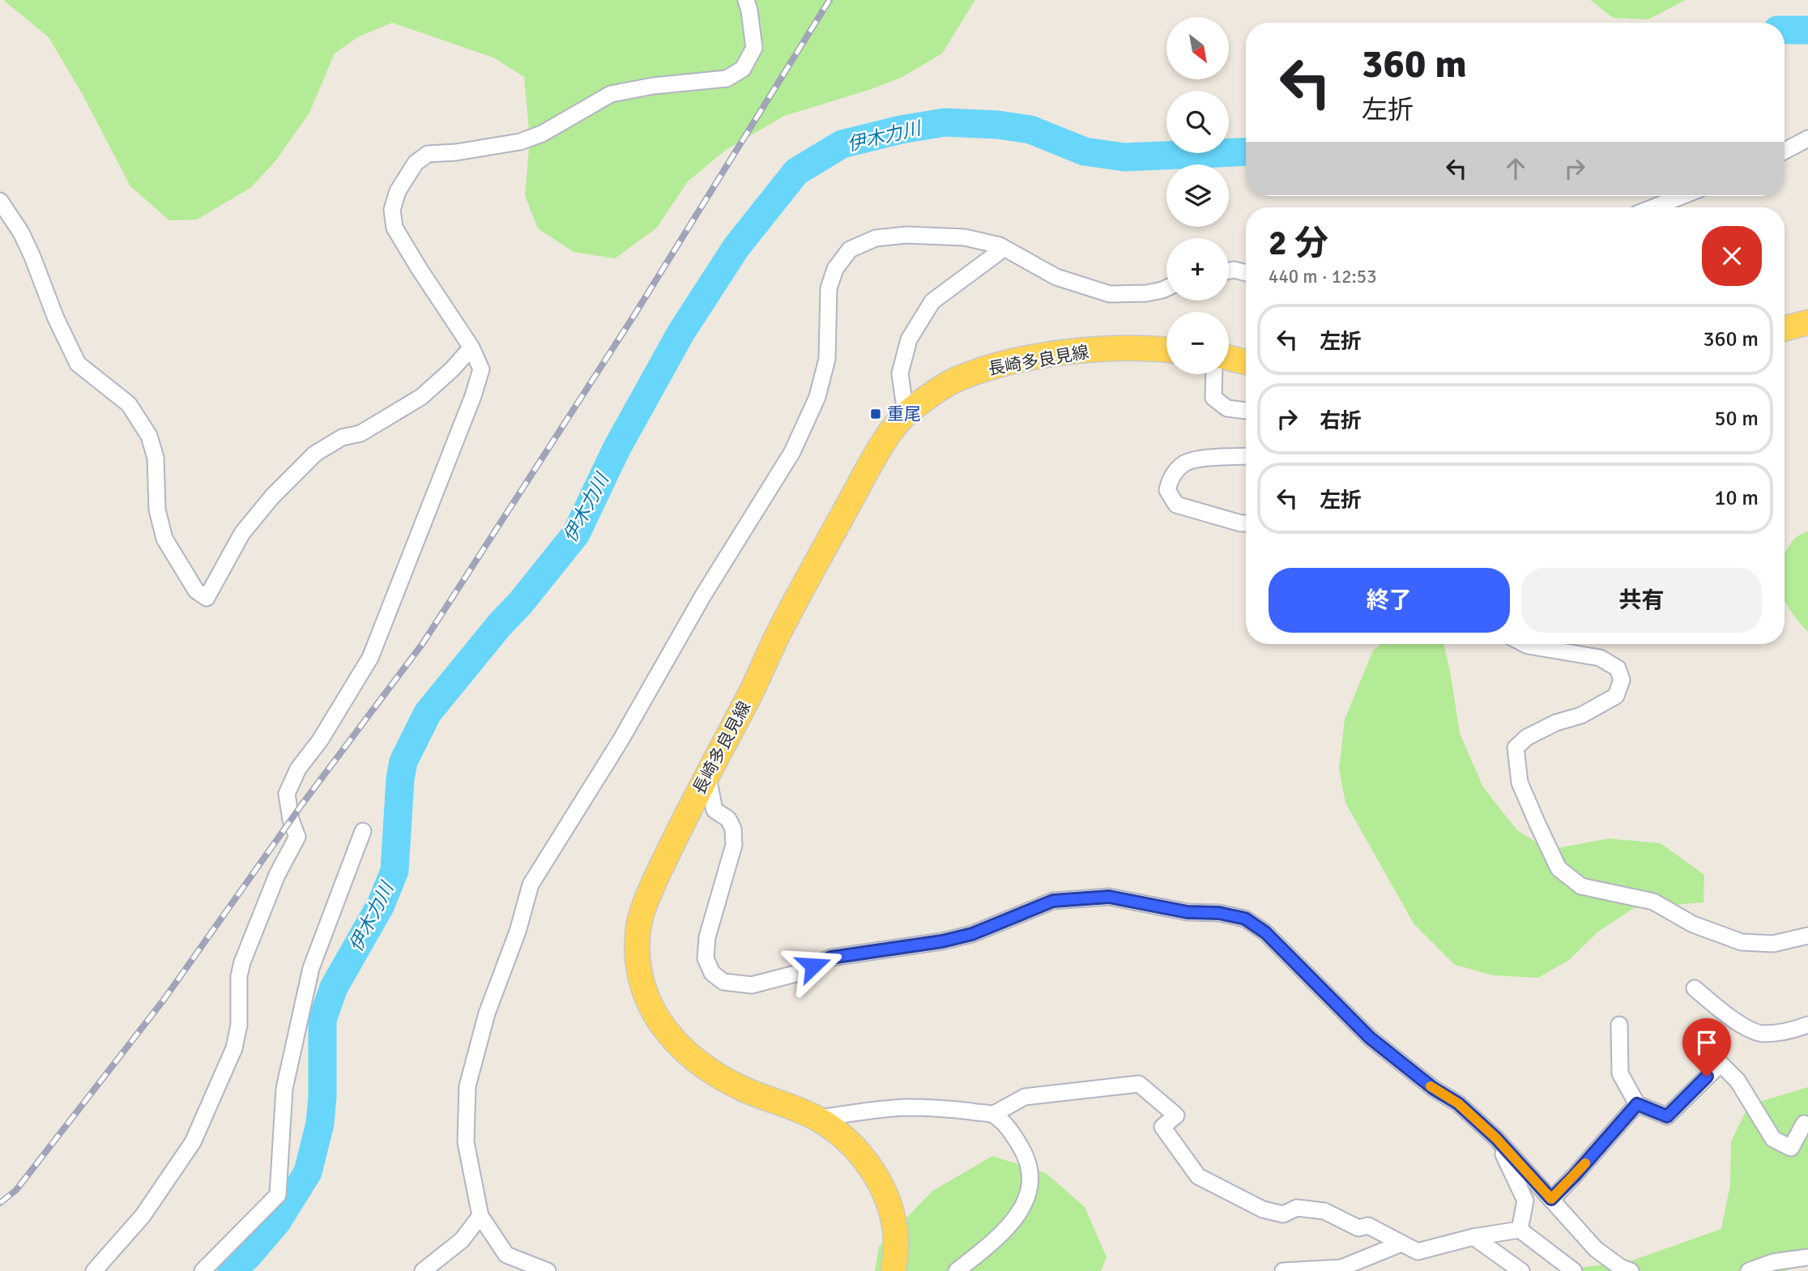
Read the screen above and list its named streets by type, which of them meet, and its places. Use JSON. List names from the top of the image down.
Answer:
{
  "streets": {
    "main road": ["長崎多良見線"]
  },
  "water": ["伊木力川"],
  "places": {
    "transit": ["重尾"]
  },
  "north": "bottom right",
  "page": {
    "map_buttons": ["+", "−"],
    "turn": ["360 m", "左折"],
    "heading": ["2 分", "440 m · 12:53"],
    "list": [
      {
        "name": "左折",
        "value": "360 m"
      },
      {
        "name": "右折",
        "value": "50 m"
      },
      {
        "name": "左折",
        "value": "10 m"
      }
    ],
    "buttons": ["終了", "共有"]
  }
}
